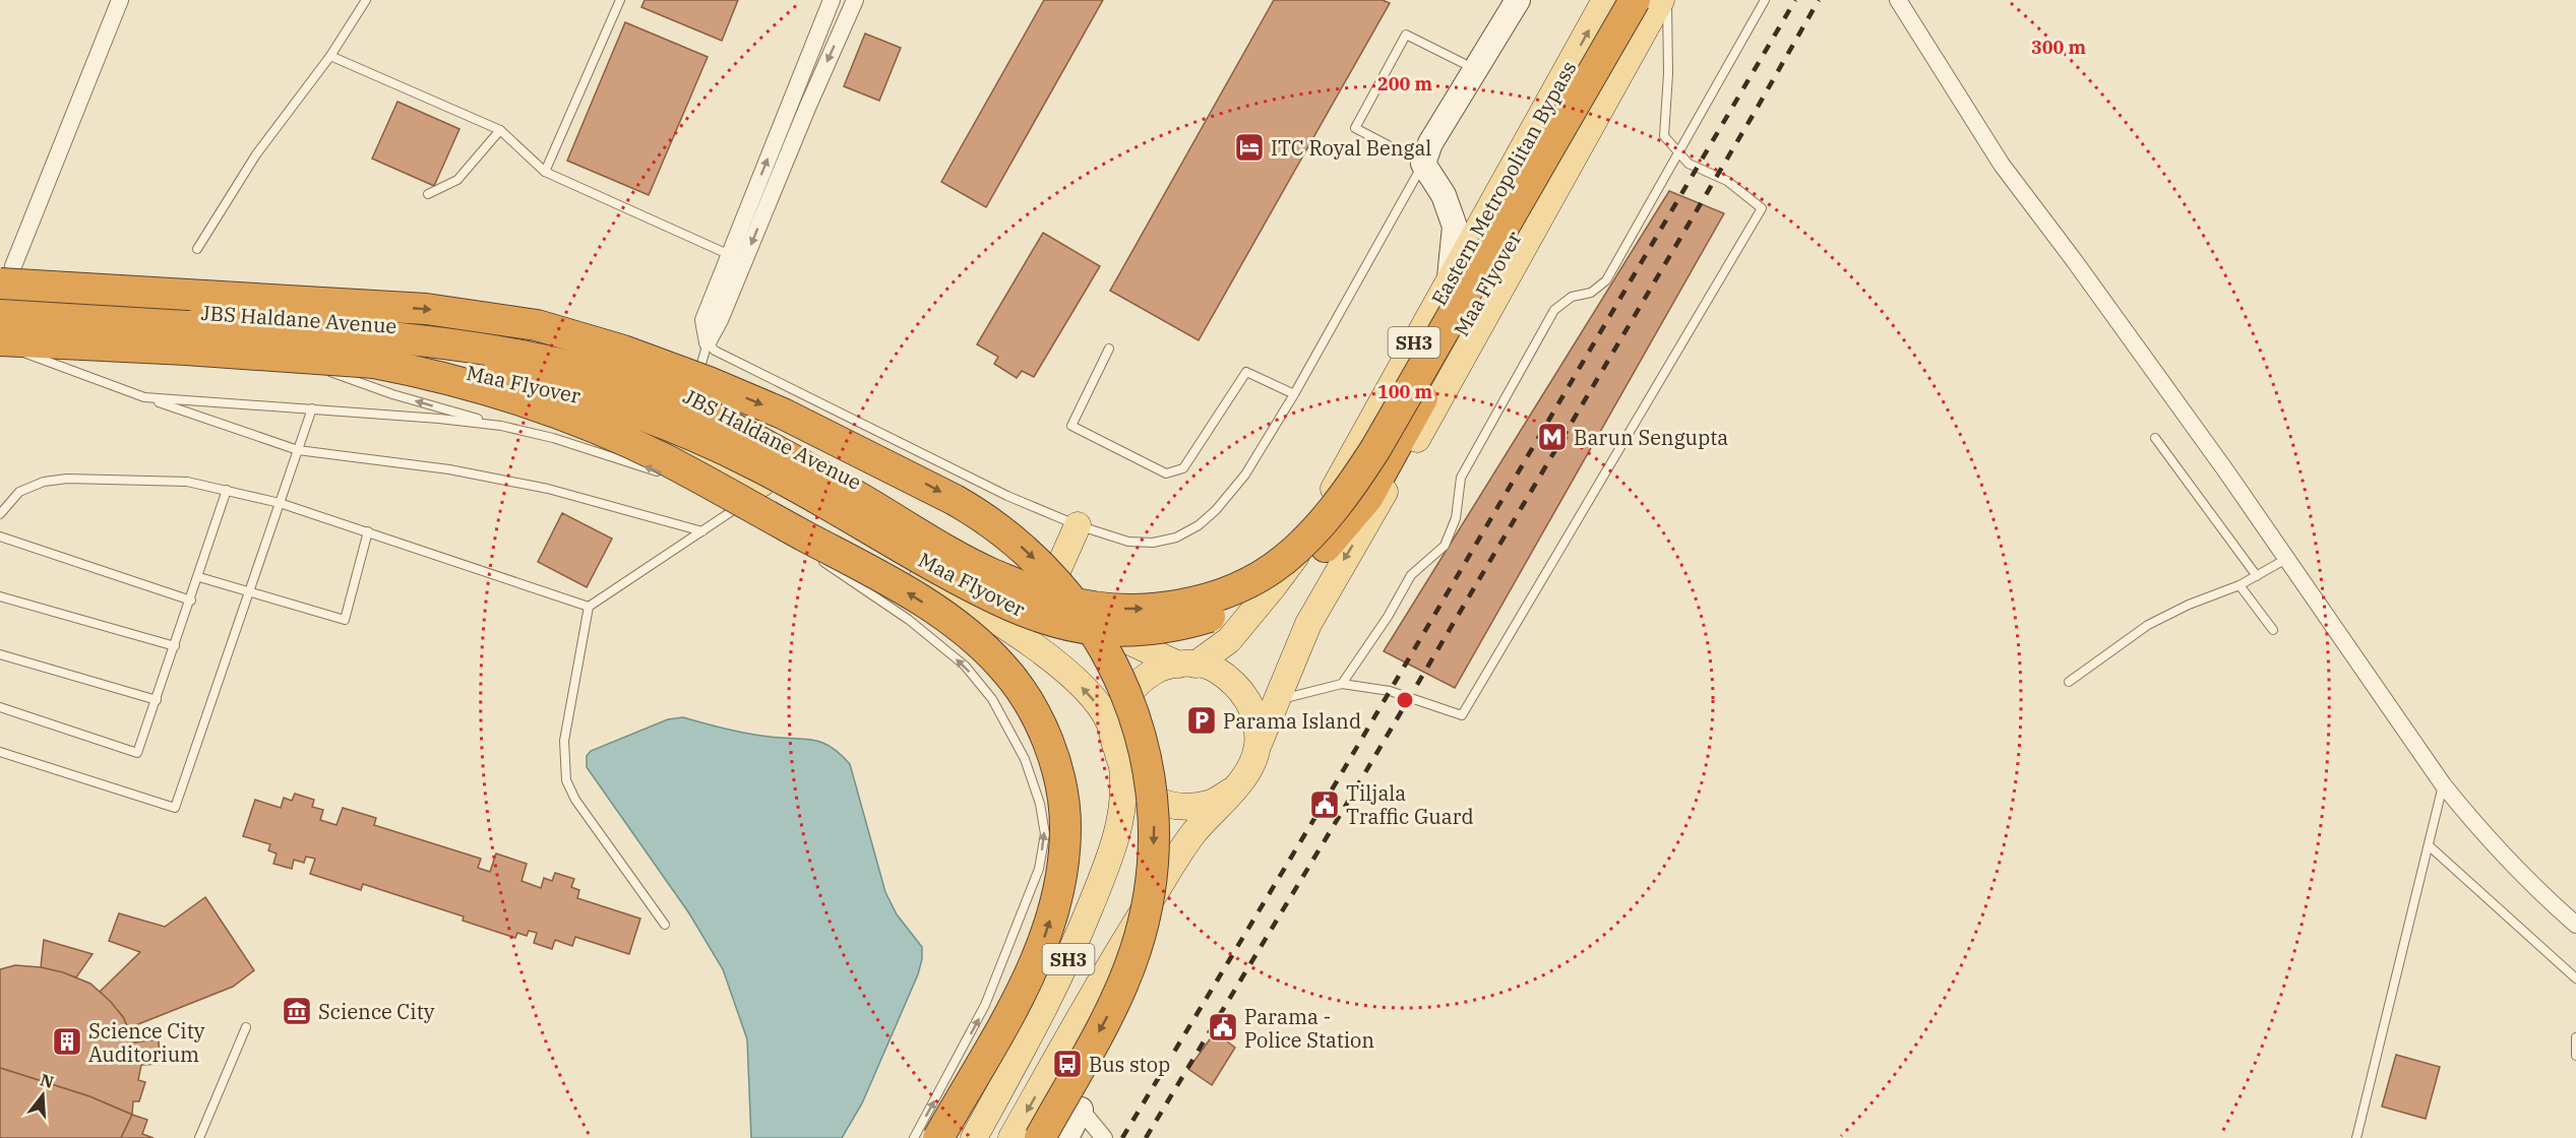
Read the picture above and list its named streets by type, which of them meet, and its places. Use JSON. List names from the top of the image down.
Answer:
{
  "streets": {
    "highway": ["Maa Flyover"],
    "main road": ["Eastern Metropolitan Bypass", "JBS Haldane Avenue", "SH3"]
  },
  "crossings": [
    ["Eastern Metropolitan Bypass", "JBS Haldane Avenue"],
    ["Eastern Metropolitan Bypass", "SH3"],
    ["JBS Haldane Avenue", "SH3"]
  ],
  "one_way": ["Maa Flyover"],
  "places": {
    "hotel": ["ITC Royal Bengal"],
    "metro station": ["Barun Sengupta"],
    "parking": ["Parama Island"],
    "public building": ["Tiljala Traffic Guard", "Parama - Police Station"],
    "museum": ["Science City"],
    "building": ["Science City Auditorium"],
    "bus stop": ["Bus stop"]
  },
  "north": "top",
  "rings": ["300 m", "200 m", "100 m"]
}
